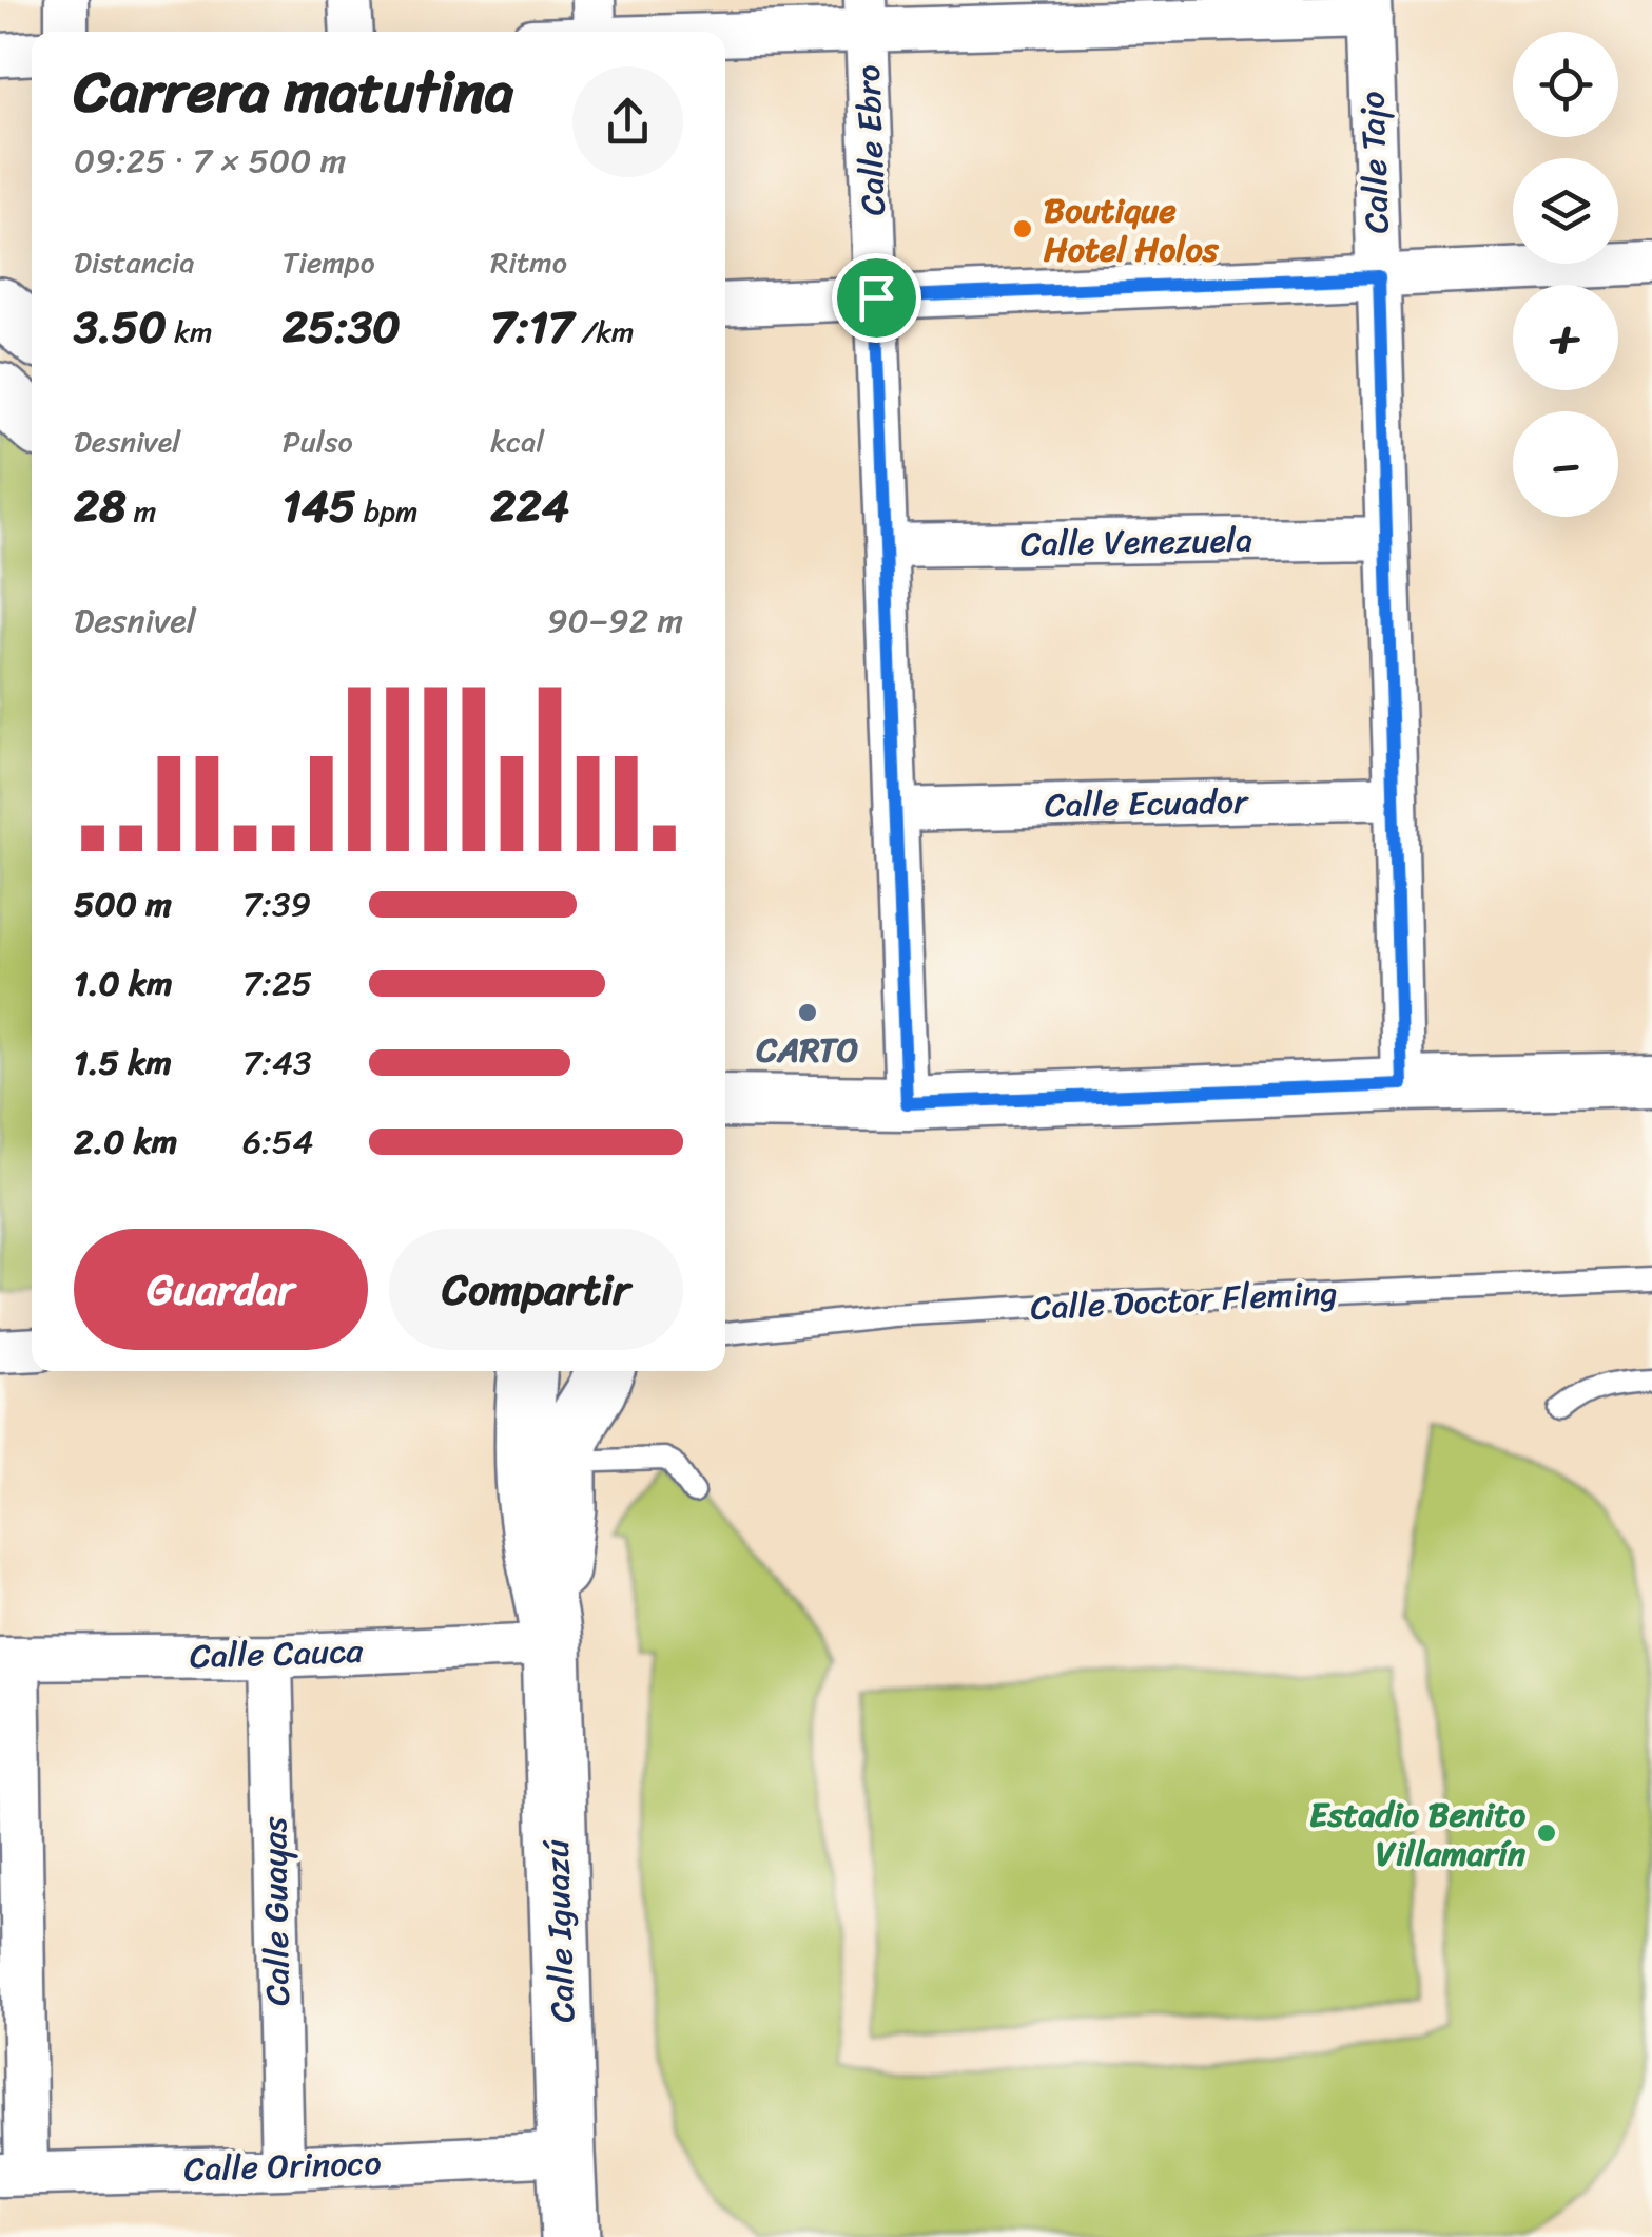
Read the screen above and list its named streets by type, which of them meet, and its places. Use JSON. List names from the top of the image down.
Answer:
{
  "streets": {
    "main road": ["Calle Iguazú"],
    "street": [
      "Calle Ebro",
      "Calle Tajo",
      "Calle Venezuela",
      "Calle Ecuador",
      "Calle Cauca",
      "Calle Guayas",
      "Calle Orinoco"
    ],
    "lane": ["Calle Doctor Fleming"]
  },
  "crossings": [
    ["Calle Ebro", "Calle Venezuela"],
    ["Calle Ebro", "Calle Ecuador"],
    ["Calle Tajo", "Calle Venezuela"],
    ["Calle Tajo", "Calle Ecuador"],
    ["Calle Cauca", "Calle Guayas"],
    ["Calle Cauca", "Calle Iguazú"],
    ["Calle Guayas", "Calle Orinoco"],
    ["Calle Iguazú", "Calle Orinoco"]
  ],
  "places": ["Boutique Hotel Holos", "CARTO", "Estadio Benito Villamarín"],
  "page": {
    "map_buttons": ["+", "−"],
    "heading": ["Carrera matutina", "09:25 · 7 × 500 m"],
    "stats": [
      ["Distancia", "3.50 km"],
      ["Tiempo", "25:30"],
      ["Ritmo", "7:17 /km"],
      ["Desnivel", "28 m"],
      ["Pulso", "145 bpm"],
      ["kcal", "224"]
    ],
    "chart": ["Desnivel", "90–92 m"],
    "list": [
      {
        "name": "500 m",
        "note": "7:39"
      },
      {
        "name": "1.0 km",
        "note": "7:25"
      },
      {
        "name": "1.5 km",
        "note": "7:43"
      },
      {
        "name": "2.0 km",
        "note": "6:54"
      }
    ],
    "buttons": ["Guardar", "Compartir"]
  }
}
